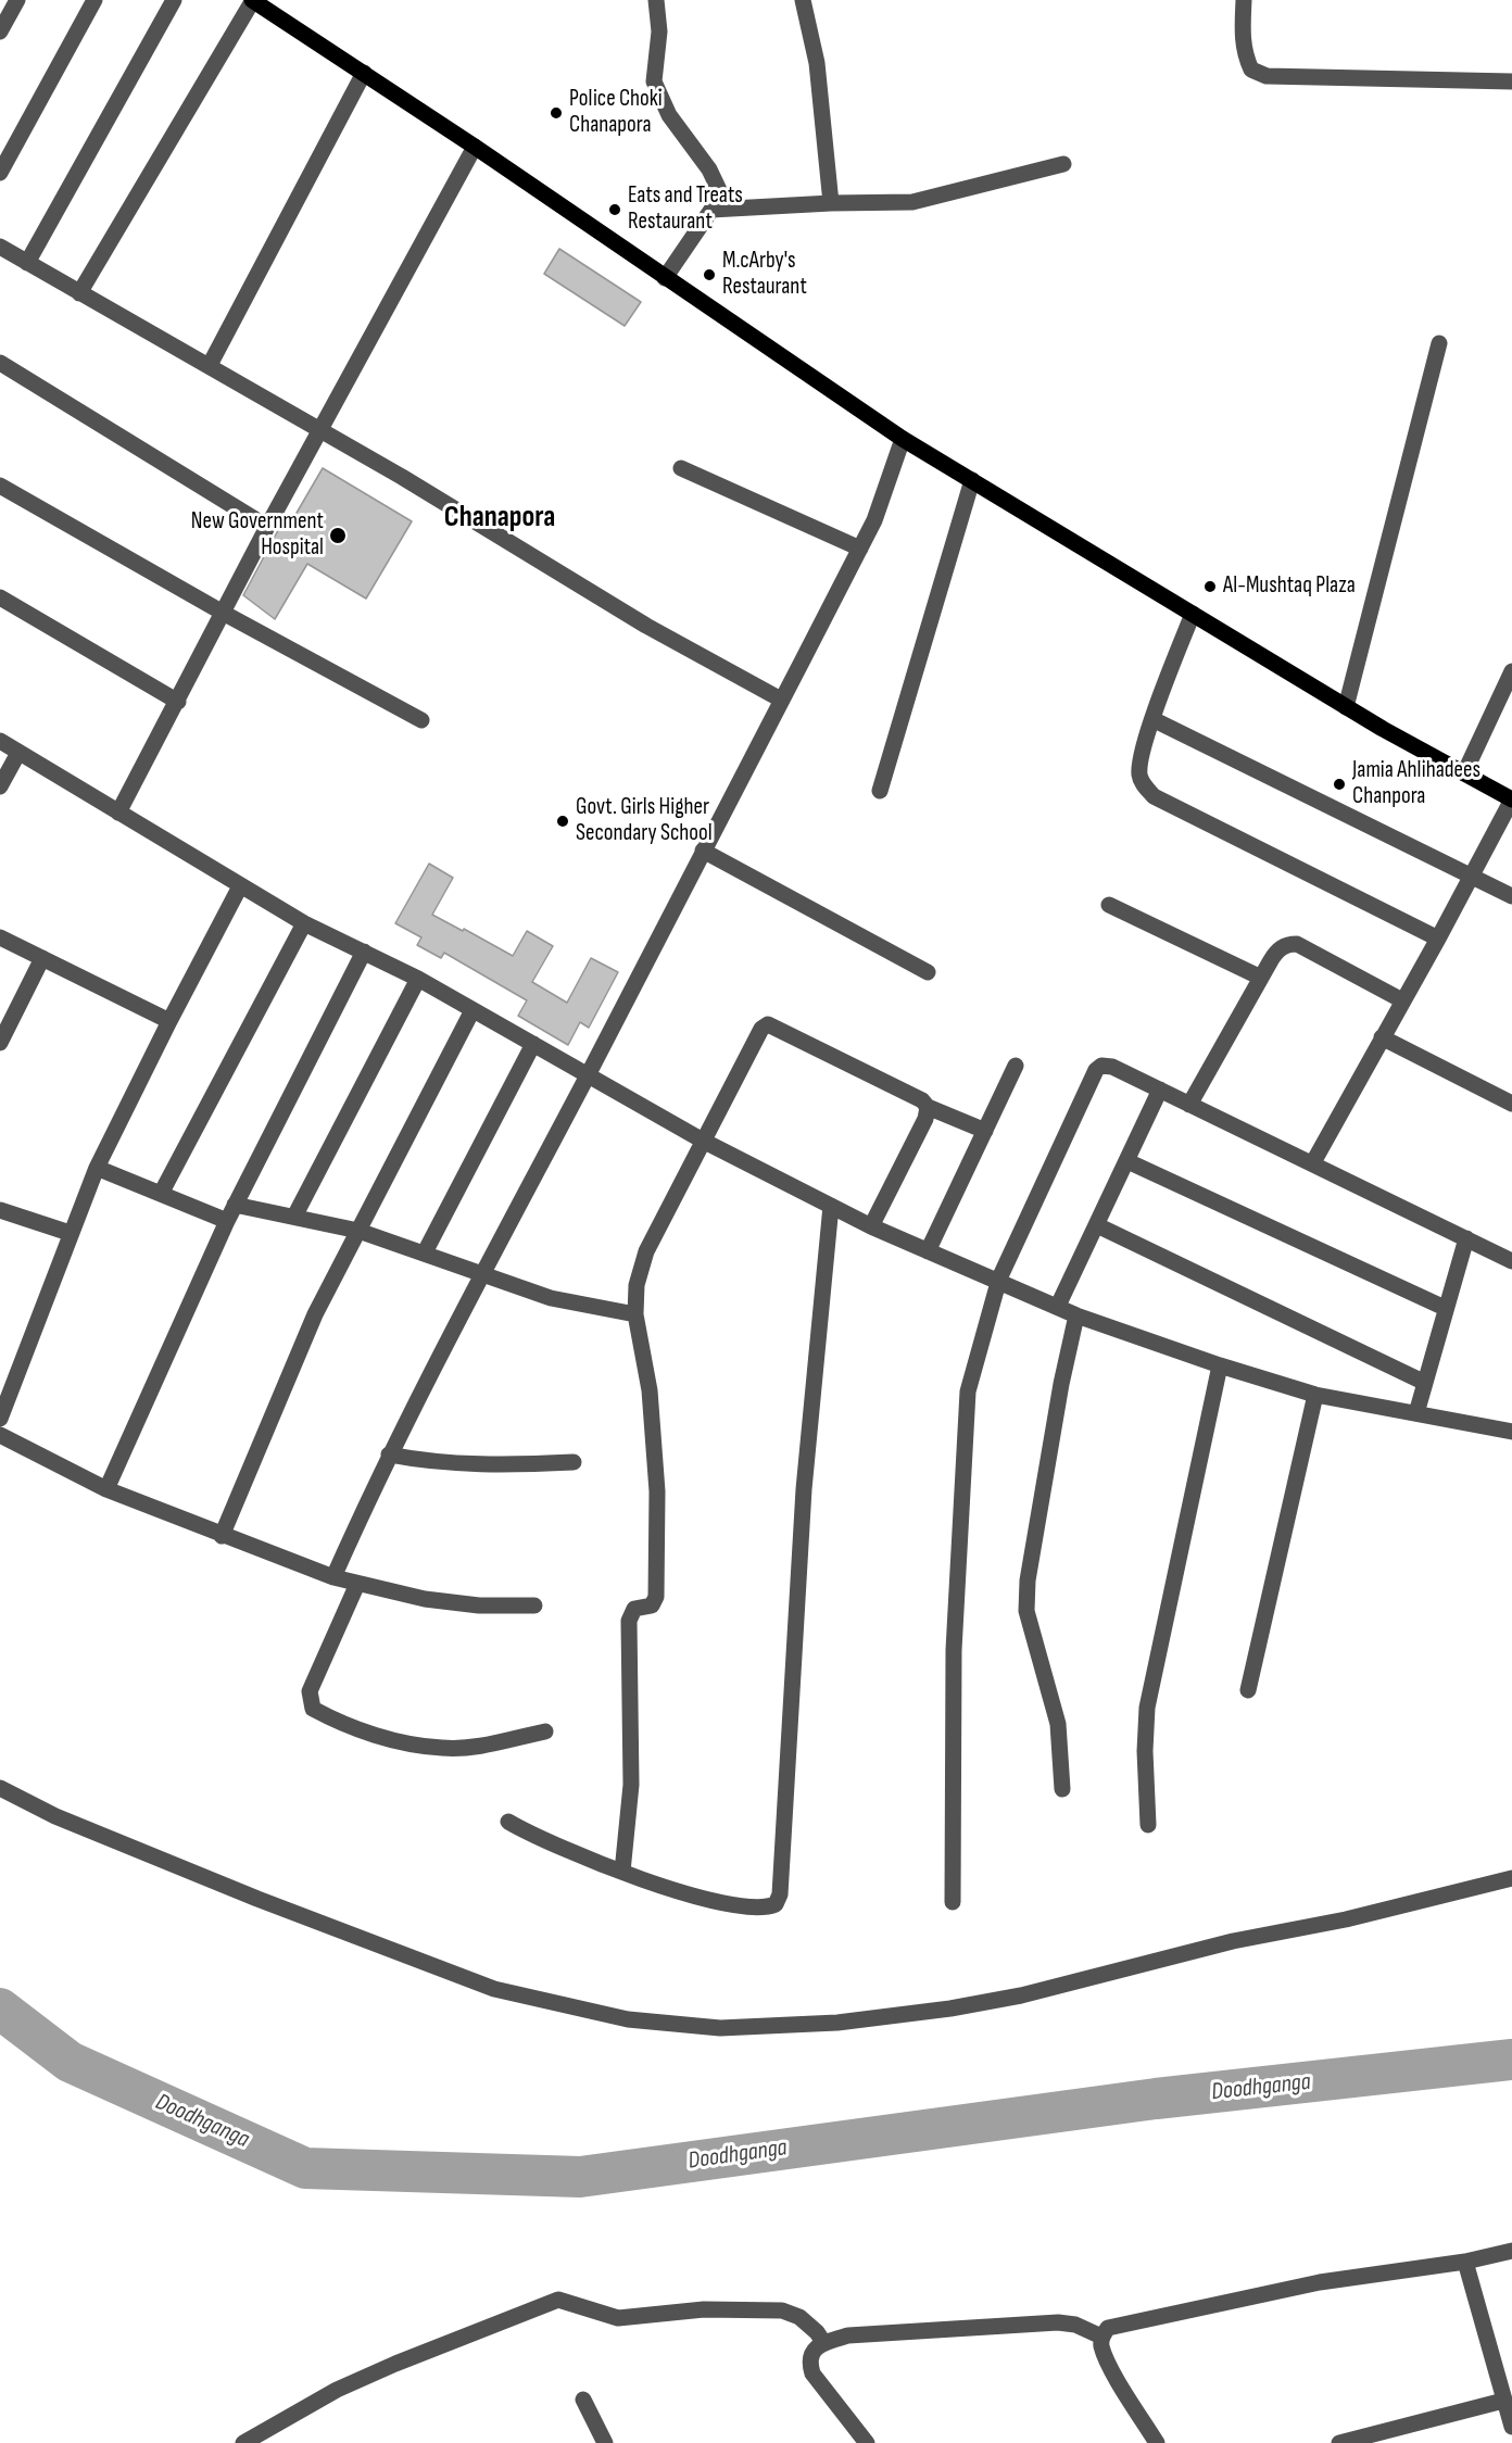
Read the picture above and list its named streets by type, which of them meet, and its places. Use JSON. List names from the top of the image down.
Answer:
{
  "districts": ["Chanapora"],
  "water": ["Doodhganga"],
  "places": [
    "Police Choki Chanapora",
    "Eats and Treats Restaurant",
    "M.cArby's Restaurant",
    "New Government Hospital",
    "Al-Mushtaq Plaza",
    "Jamia Ahlihadees Chanpora",
    "Govt. Girls Higher Secondary School"
  ]
}
